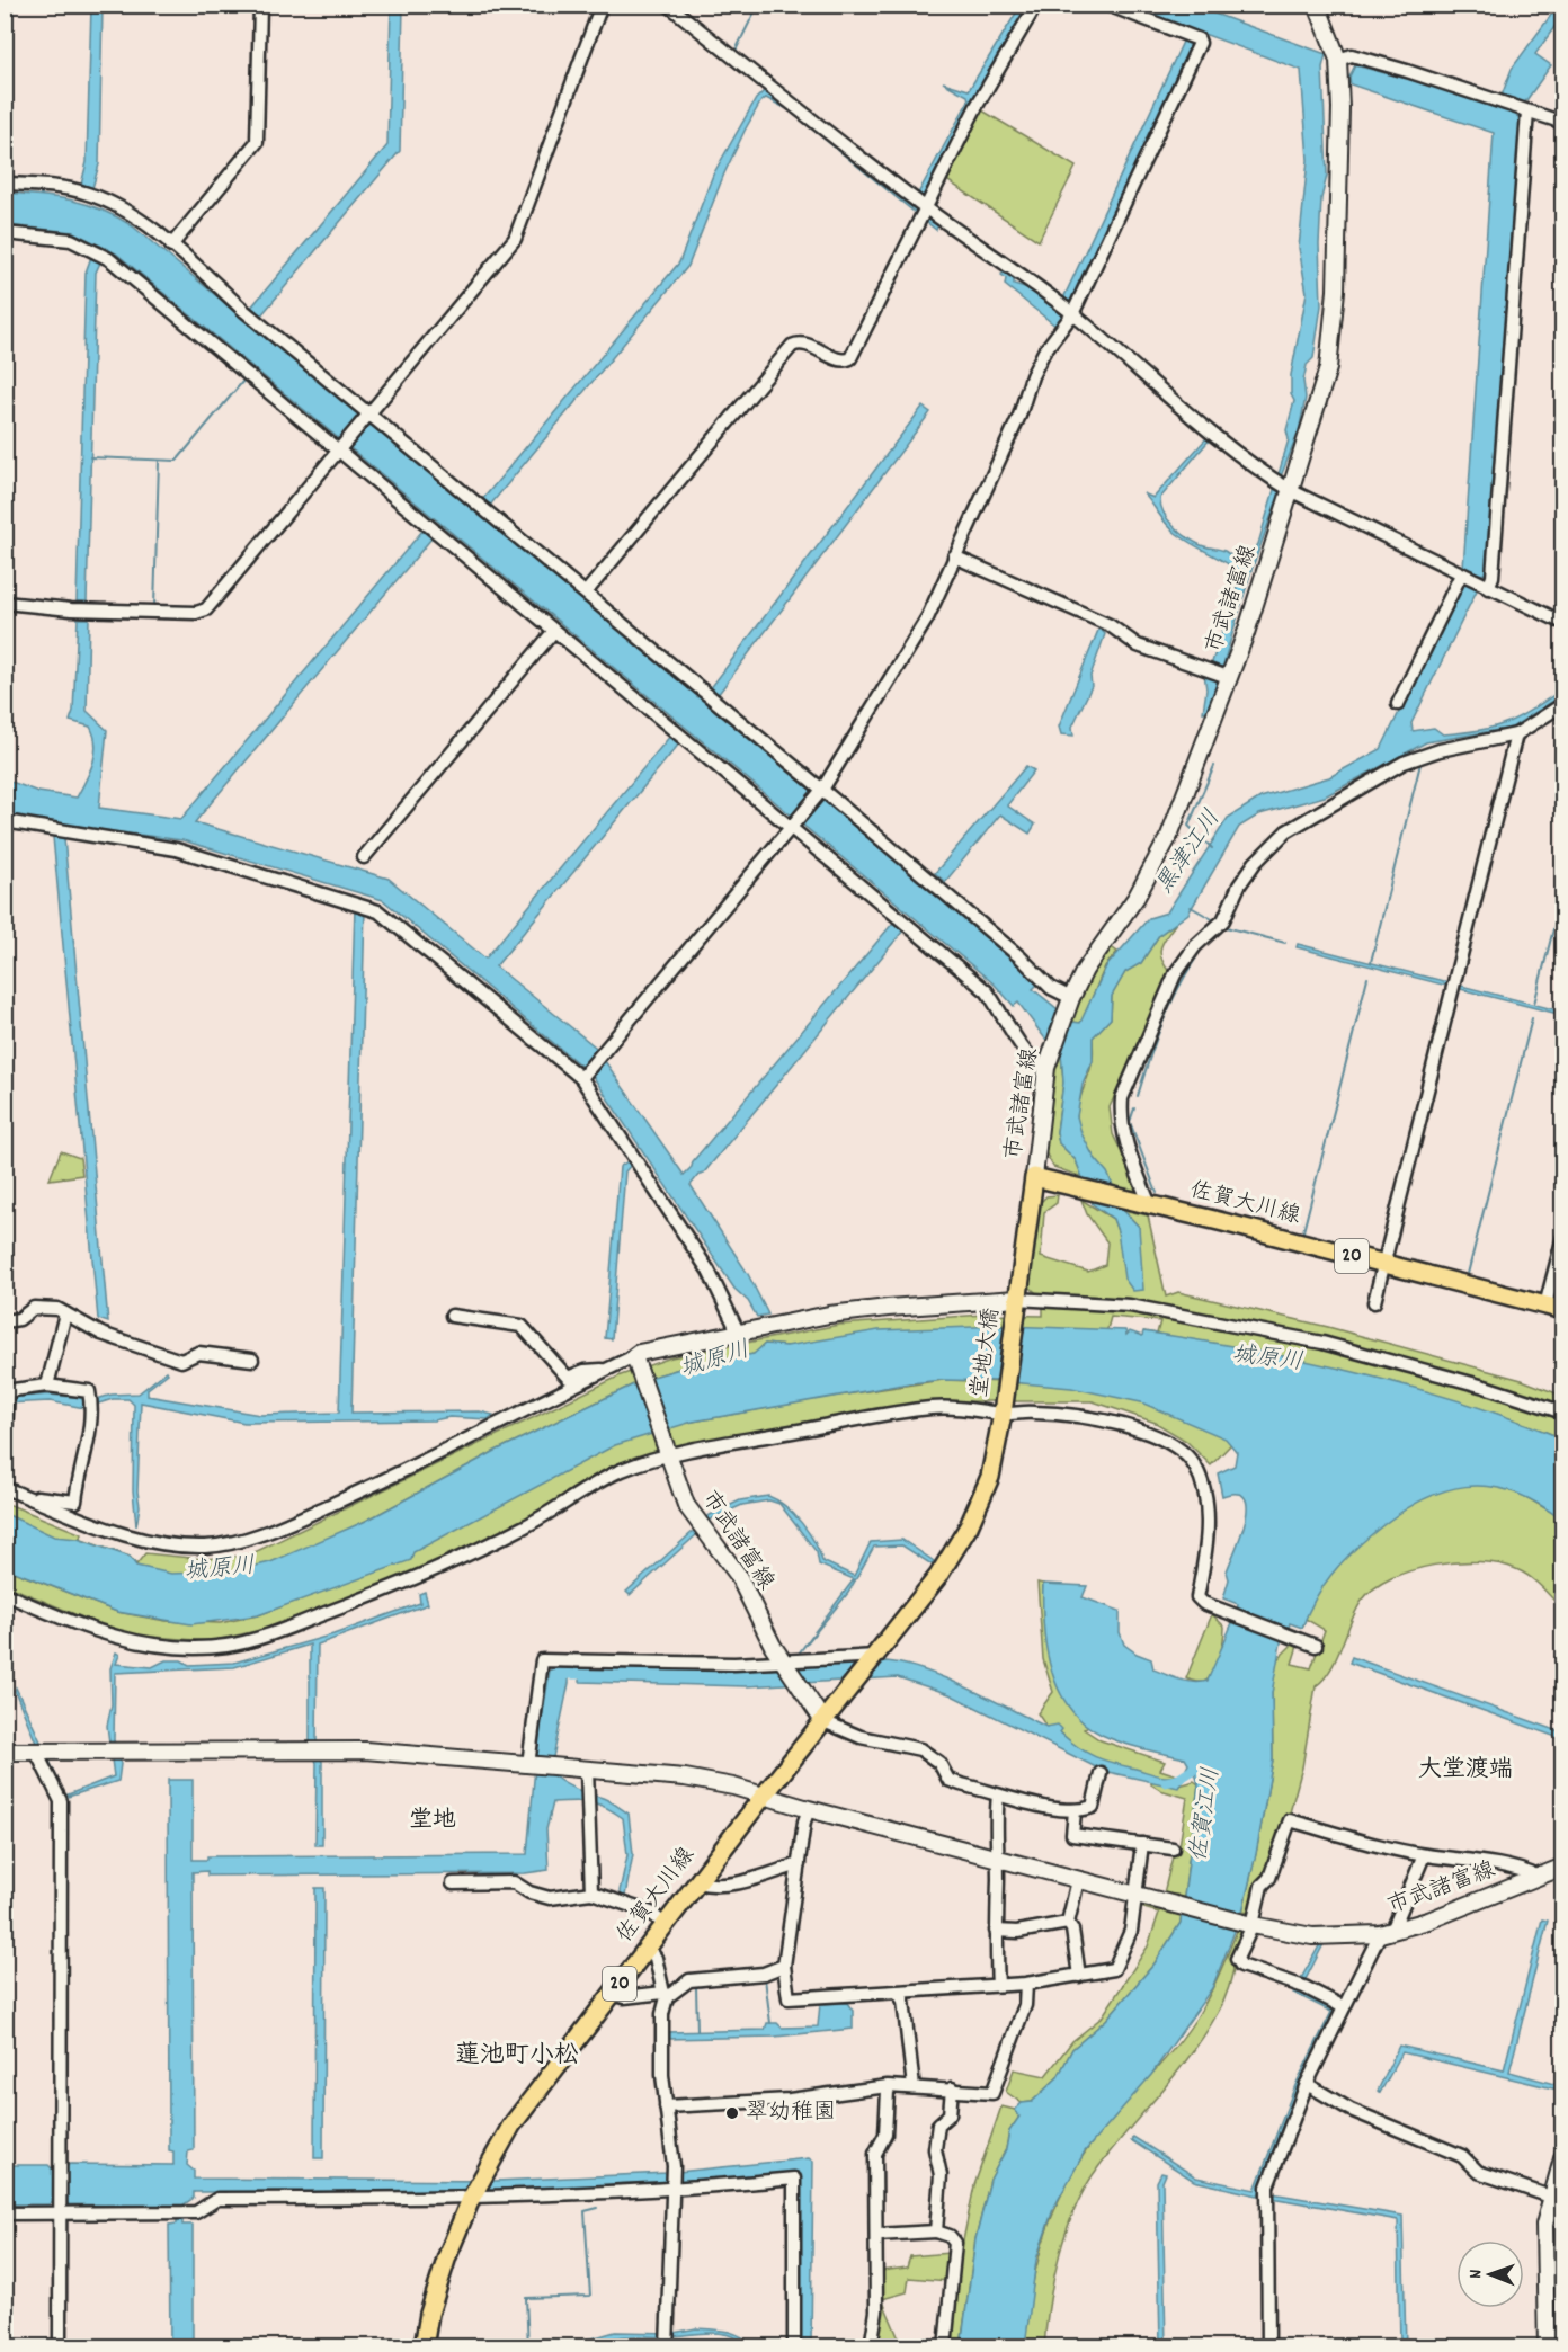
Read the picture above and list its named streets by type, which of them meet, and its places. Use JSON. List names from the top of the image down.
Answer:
{
  "streets": {
    "main road": [
      "市武諸富線",
      "佐賀大川線",
      "20",
      "堂地大橋"
    ]
  },
  "crossings": [
    ["市武諸富線", "佐賀大川線"],
    ["市武諸富線", "20"],
    ["佐賀大川線", "20"],
    ["20", "堂地大橋"]
  ],
  "districts": ["大堂渡端", "堂地", "蓮池町小松"],
  "water": ["黒津江川", "城原川", "佐賀江川"],
  "places": ["翠幼稚園"],
  "north": "left"
}
